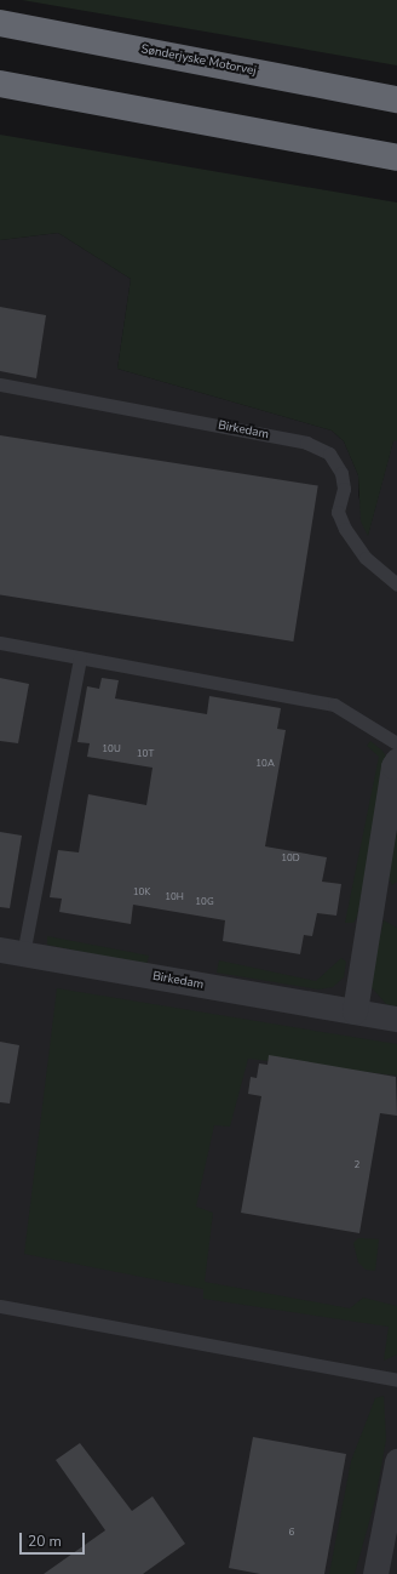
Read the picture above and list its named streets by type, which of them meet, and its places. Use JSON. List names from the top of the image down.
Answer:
{
  "streets": {
    "highway": ["Sønderjyske Motorvej"],
    "street": ["Birkedam"]
  },
  "house_numbers": [
    "10U",
    "10T",
    "10A",
    "10D",
    "10K",
    "10H",
    "10G",
    "2",
    "6"
  ],
  "scale_bar": "20 m"
}
